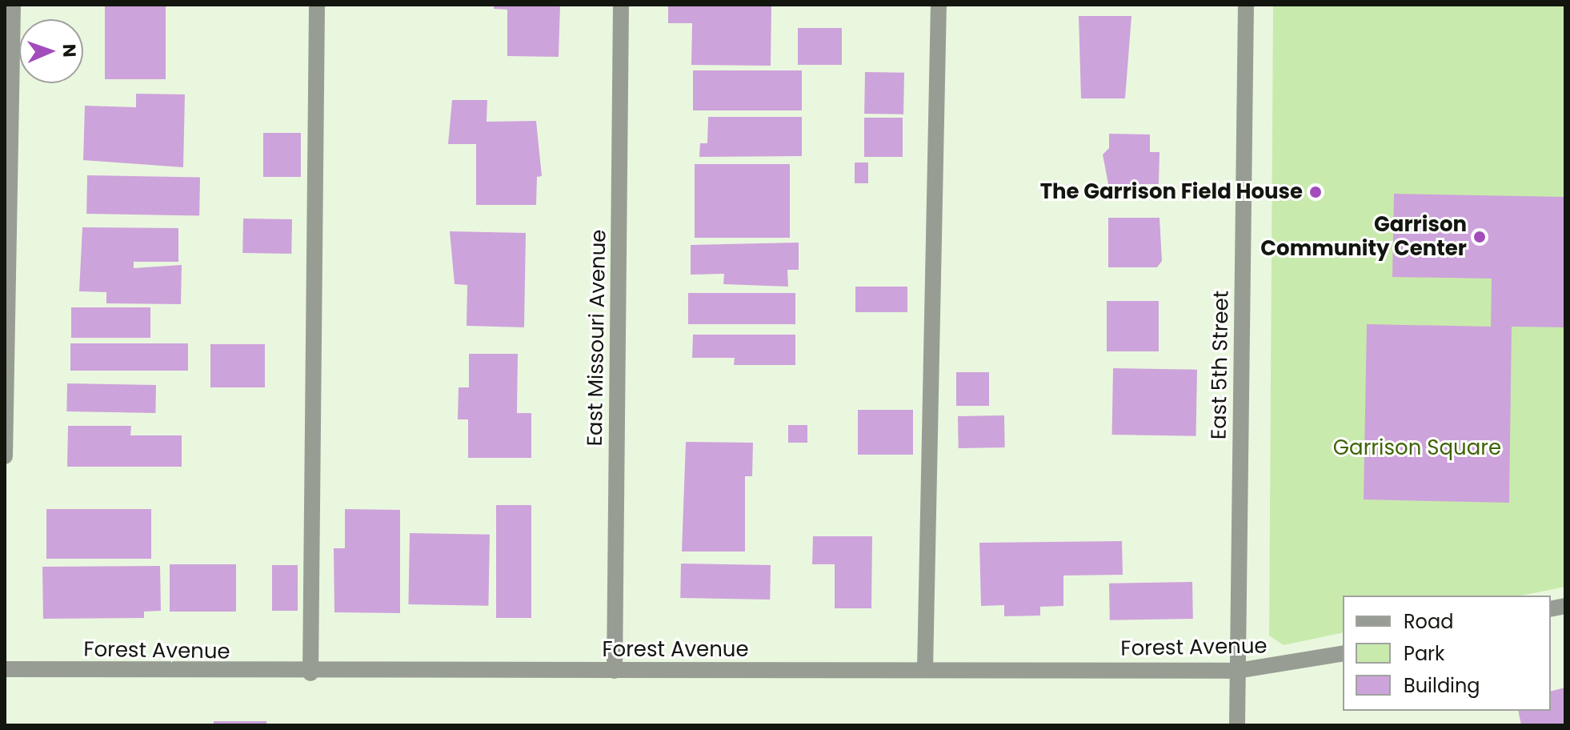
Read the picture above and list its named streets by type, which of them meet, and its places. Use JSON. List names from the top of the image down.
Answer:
{
  "streets": {
    "street": ["East Missouri Avenue", "East 5th Street", "Forest Avenue"]
  },
  "crossings": [
    ["East Missouri Avenue", "Forest Avenue"],
    ["East 5th Street", "Forest Avenue"]
  ],
  "parks": ["Garrison Square"],
  "places": ["The Garrison Field House", "Garrison Community Center"],
  "legend": ["Road", "Park", "Building"],
  "north": "right"
}
